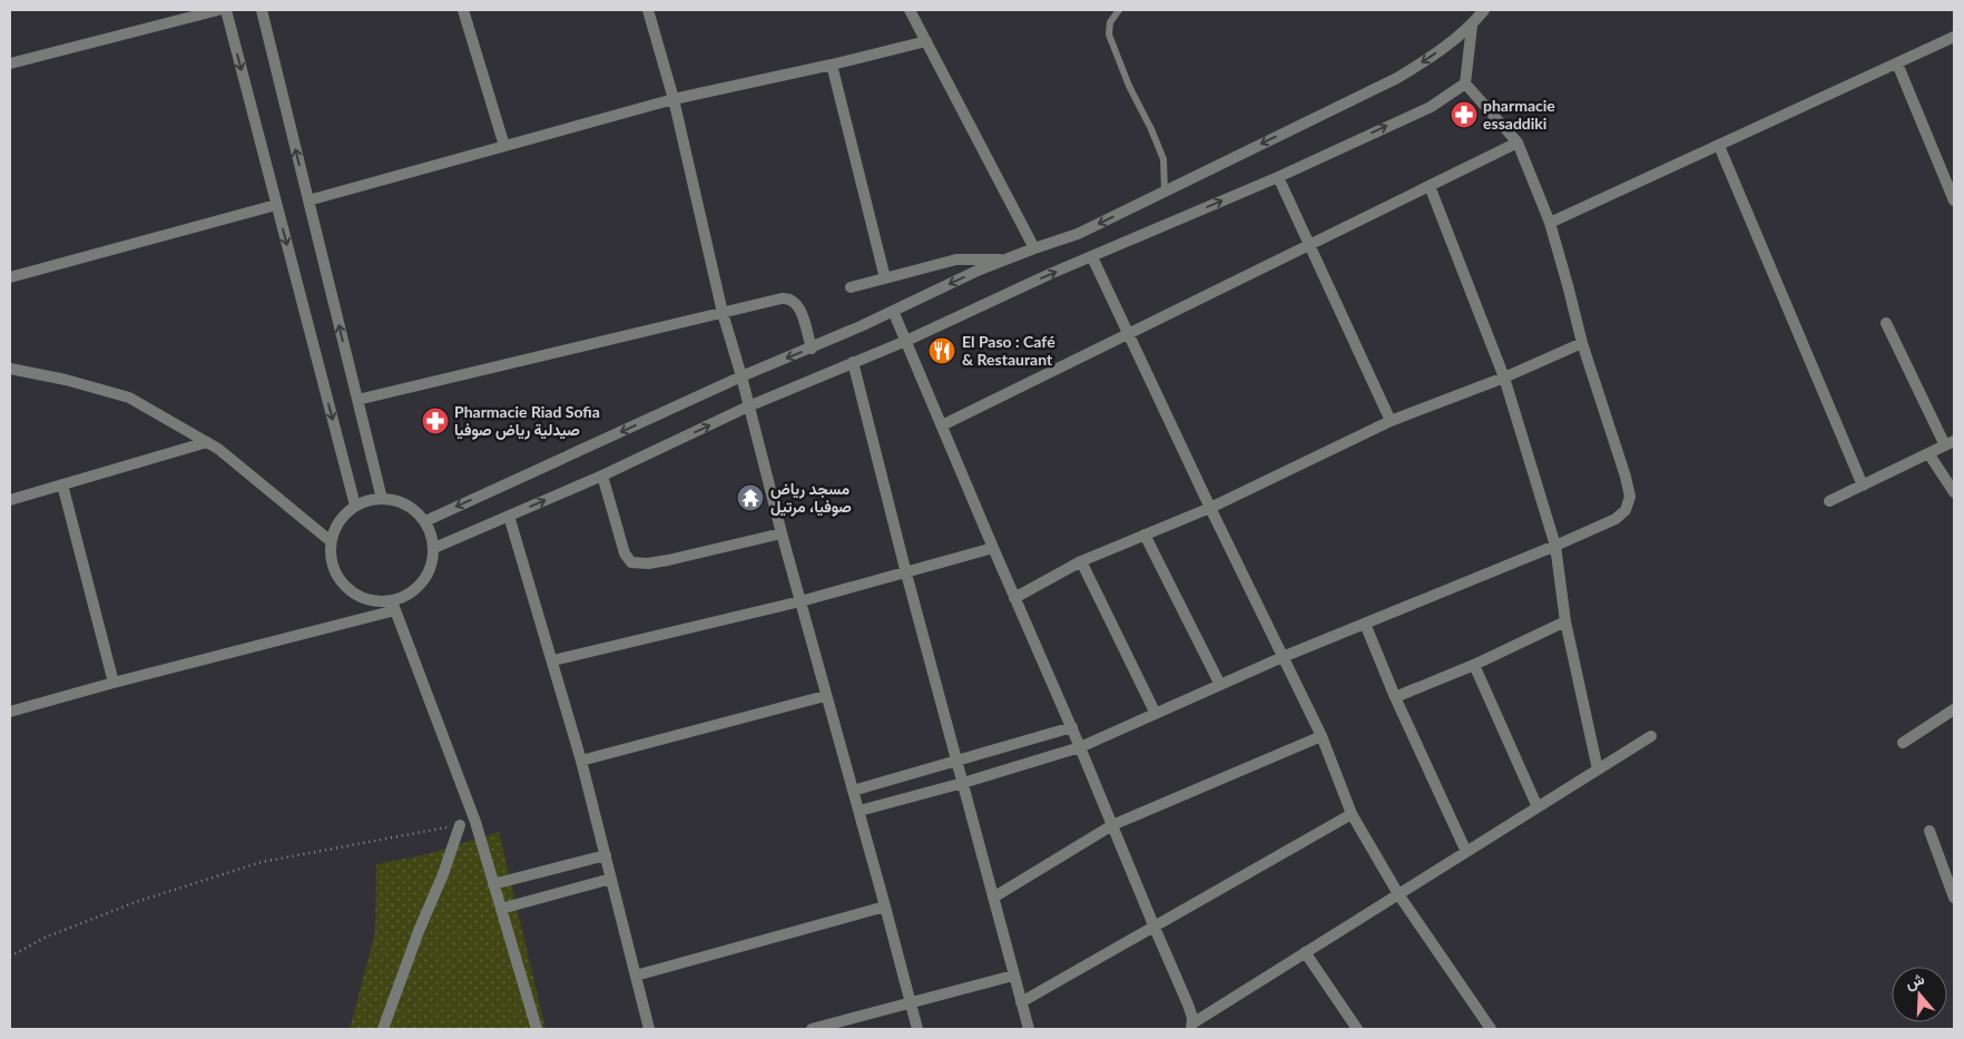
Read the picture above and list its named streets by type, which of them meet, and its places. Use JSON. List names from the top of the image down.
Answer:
{
  "places": {
    "pharmacy": ["pharmacie essaddiki", "Pharmacie Riad Sofia صيدلية رياض صوفيا"],
    "restaurant": ["El Paso : Café & Restaurant"],
    "temple": ["مسجد رياض صوفيا، مرتیل"]
  },
  "north": "top"
}
